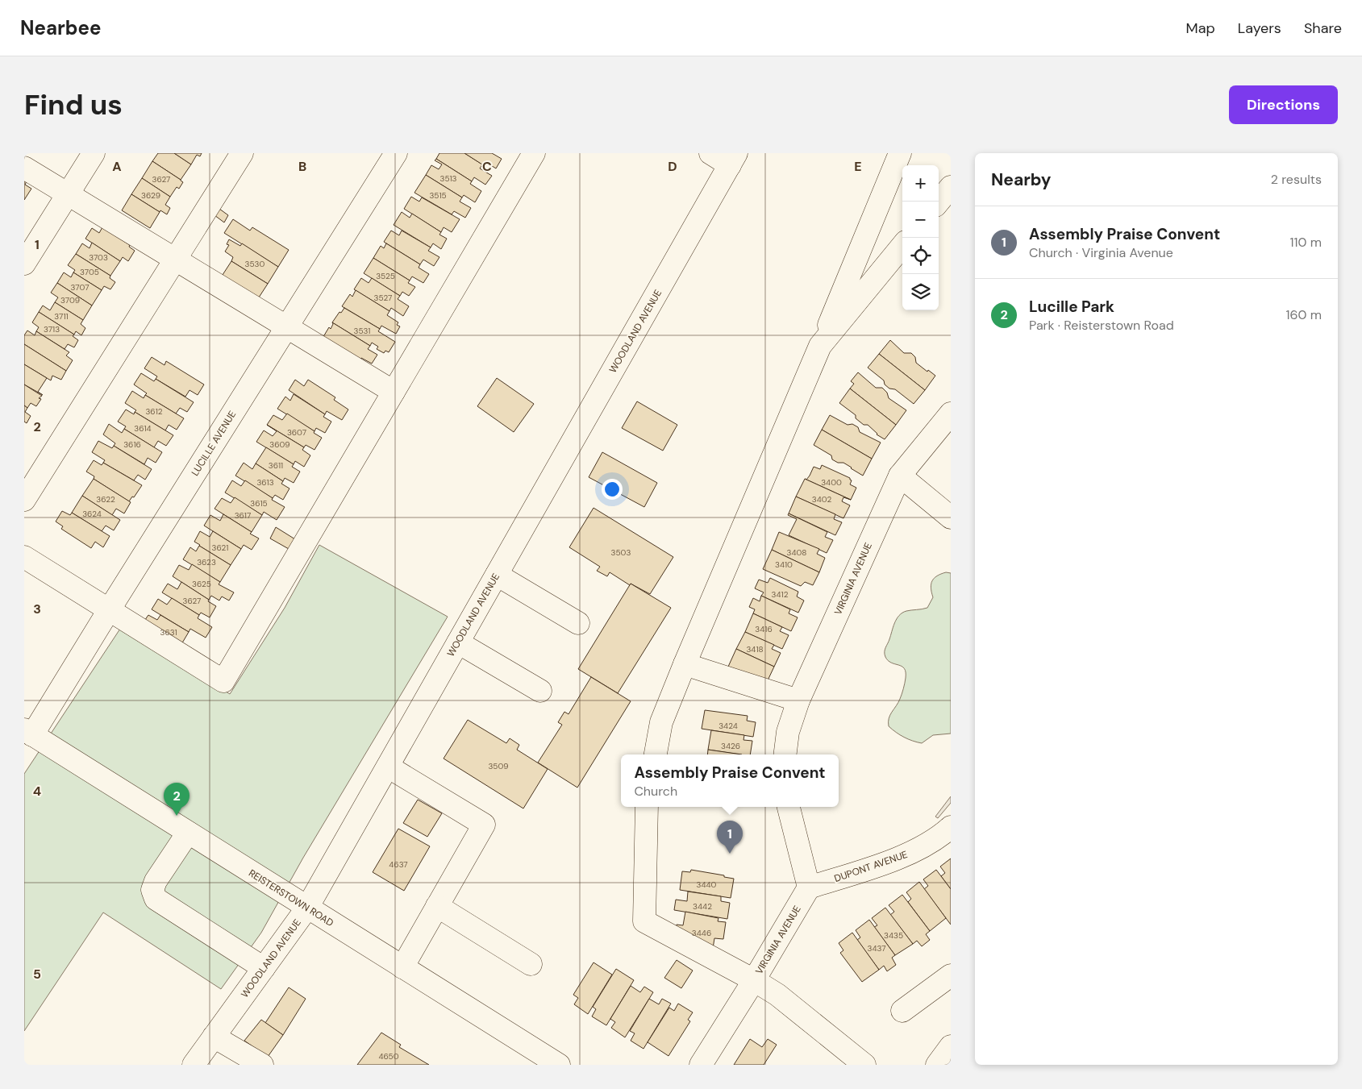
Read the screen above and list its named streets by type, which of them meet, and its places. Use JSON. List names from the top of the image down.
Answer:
{
  "streets": {
    "street": [
      "WOODLAND AVENUE",
      "LUCILLE AVENUE",
      "VIRGINIA AVENUE",
      "DUPONT AVENUE",
      "REISTERSTOWN ROAD"
    ]
  },
  "crossings": [
    ["WOODLAND AVENUE", "REISTERSTOWN ROAD"],
    ["LUCILLE AVENUE", "REISTERSTOWN ROAD"],
    ["VIRGINIA AVENUE", "DUPONT AVENUE"]
  ],
  "house_numbers": [
    "3513",
    "3627",
    "3629",
    "3515",
    "3703",
    "3530",
    "3705",
    "3525",
    "3707",
    "3527",
    "3709",
    "3711",
    "3713",
    "3531",
    "3612",
    "3614",
    "3607",
    "3616",
    "3609",
    "3611",
    "3613",
    "3400",
    "3622",
    "3402",
    "3615",
    "3624",
    "3617",
    "3621",
    "3503",
    "3408",
    "3623",
    "3410",
    "3625",
    "3412",
    "3627",
    "3416",
    "3631",
    "3418",
    "3424",
    "3426",
    "3509",
    "4637",
    "3440",
    "3442",
    "3446",
    "3435",
    "3437",
    "4650"
  ],
  "page": {
    "header": "Nearbee",
    "nav": ["Map", "Layers", "Share"],
    "buttons": "Directions",
    "title": "Find us",
    "heading": ["Nearby", "2 results"],
    "map_buttons": ["+", "−"],
    "list": [
      {
        "mark": "1",
        "name": "Assembly Praise Convent",
        "note": "Church · Virginia Avenue",
        "value": "110 m"
      },
      {
        "mark": "2",
        "name": "Lucille Park",
        "note": "Park · Reisterstown Road",
        "value": "160 m"
      }
    ],
    "popup": ["Assembly Praise Convent", "Church"],
    "pins": ["2", "1"]
  },
  "grid": {
    "columns": [
      "A",
      "B",
      "C",
      "D",
      "E"
    ],
    "rows": [
      "1",
      "2",
      "3",
      "4",
      "5"
    ]
  }
}
